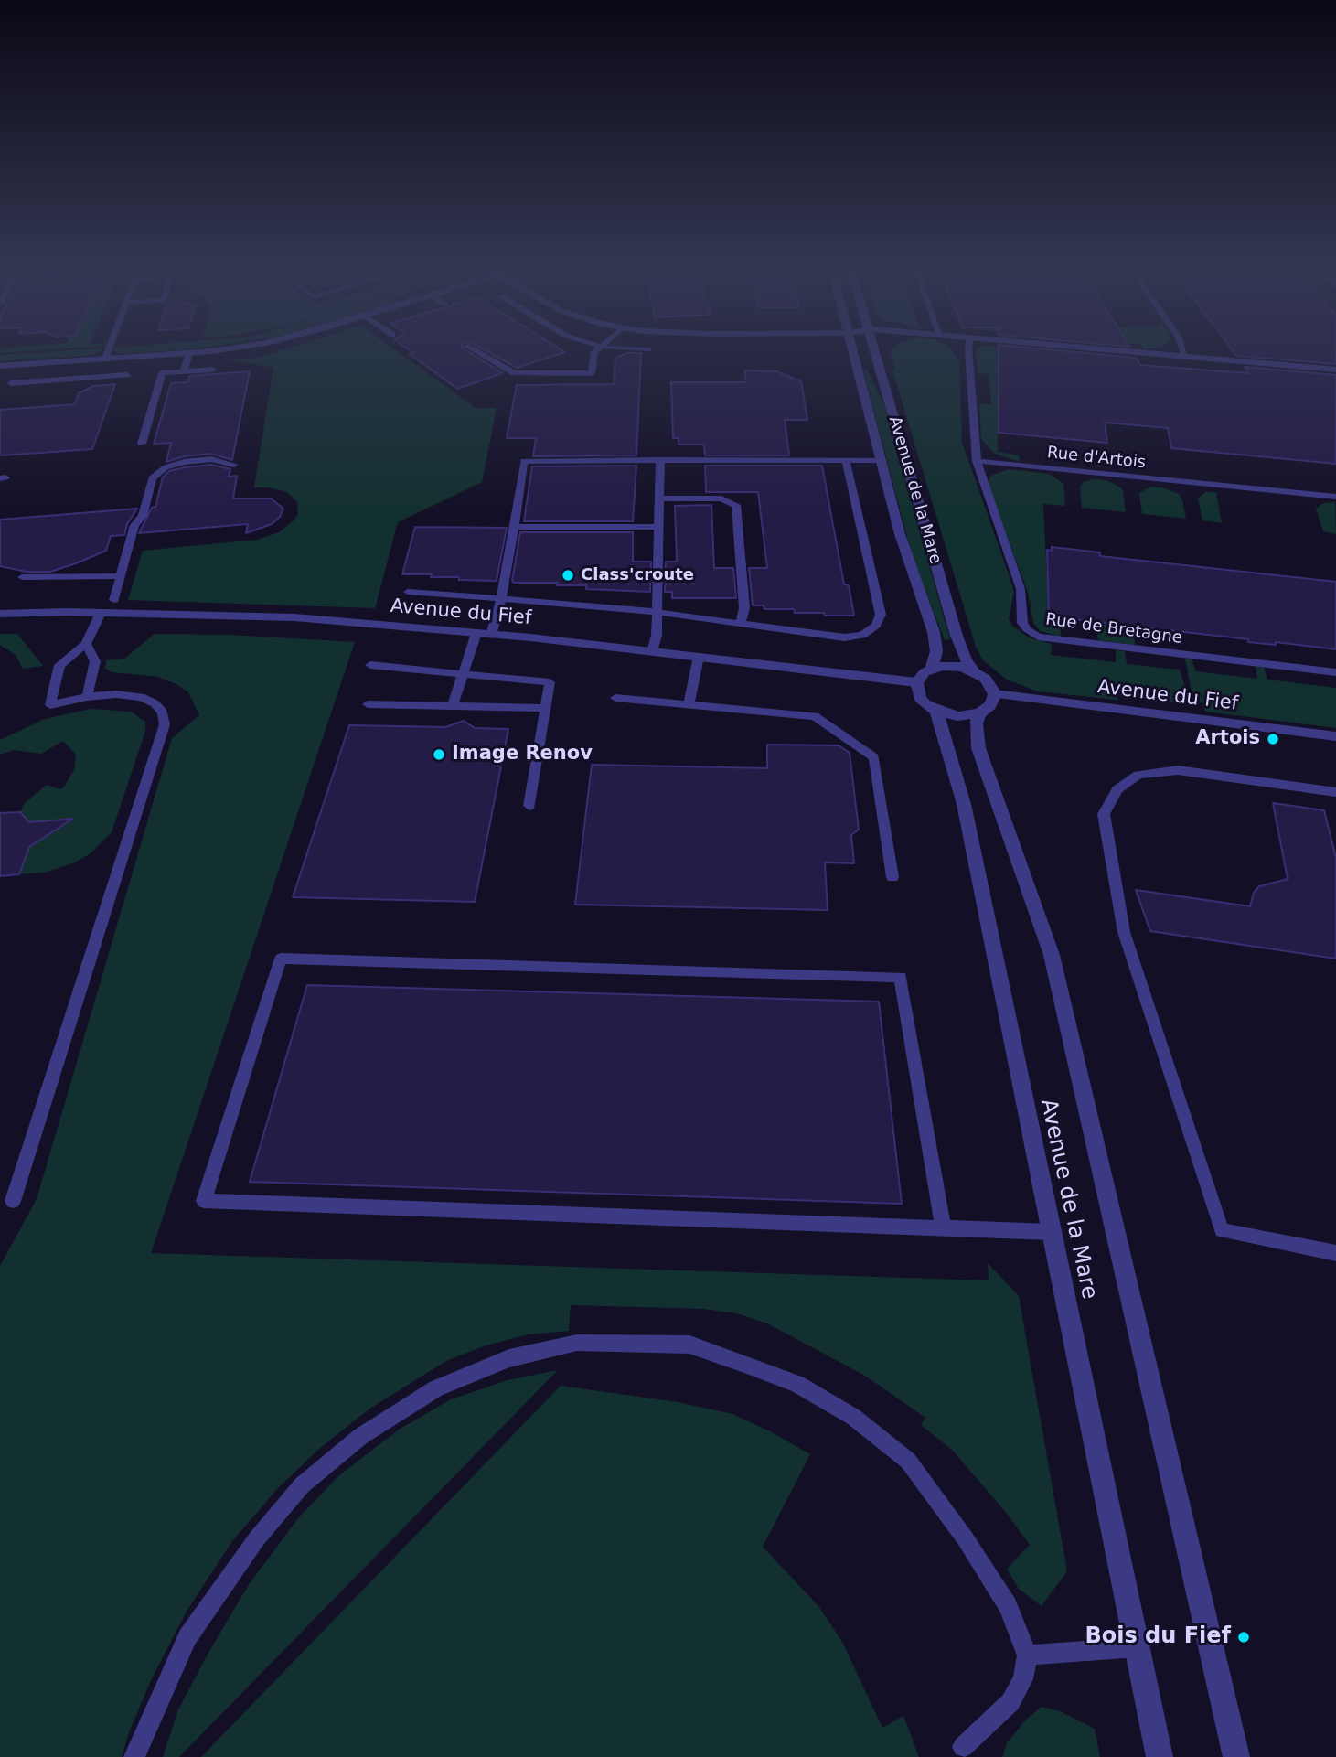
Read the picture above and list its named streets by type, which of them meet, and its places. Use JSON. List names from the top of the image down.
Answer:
{
  "streets": {
    "street": ["Avenue de la Mare", "Avenue du Fief"],
    "lane": ["Rue d'Artois", "Rue de Bretagne"]
  },
  "crossings": [
    ["Rue d'Artois", "Rue de Bretagne"],
    ["Avenue de la Mare", "Avenue du Fief"]
  ],
  "places": [
    "Class'croute",
    "Artois",
    "Image Renov",
    "Bois du Fief"
  ]
}
